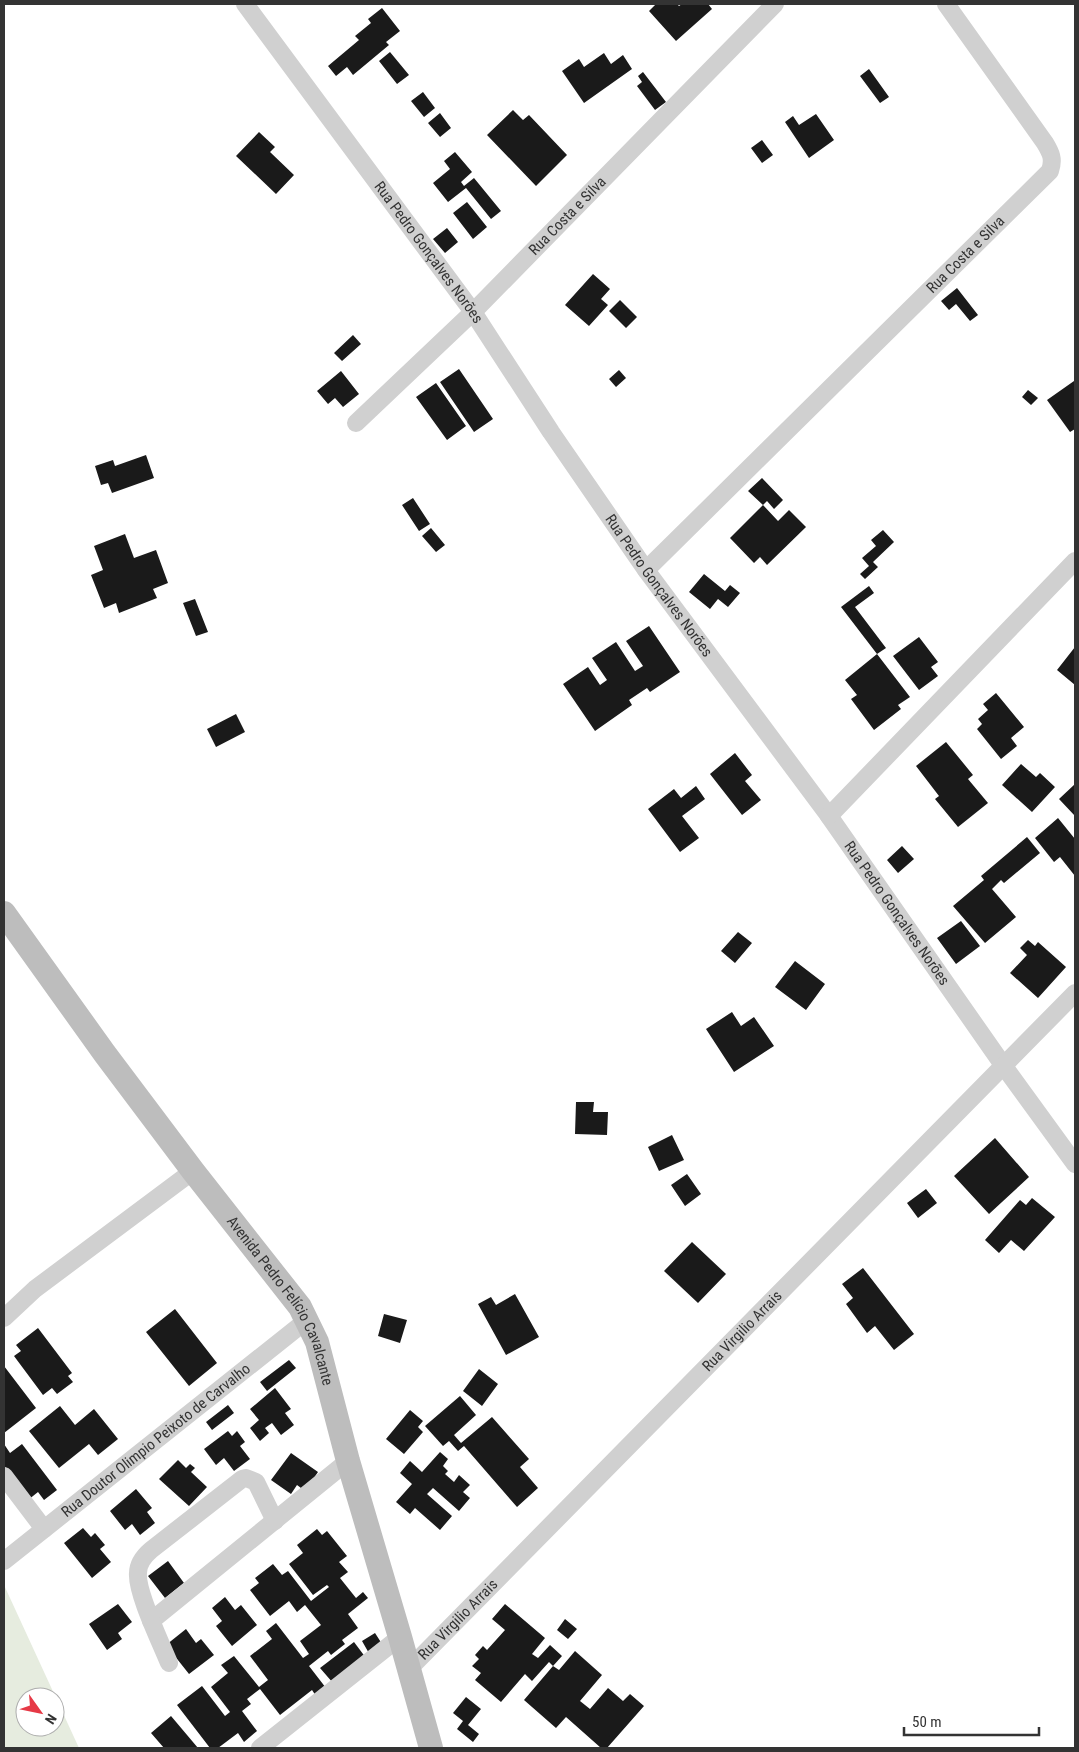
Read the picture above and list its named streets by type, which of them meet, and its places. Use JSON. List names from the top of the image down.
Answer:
{
  "streets": {
    "street": [
      "Rua Costa e Silva",
      "Rua Pedro Gonçalves Norões",
      "Avenida Pedro Felício Cavalcante",
      "Rua Virgilio Arrais",
      "Rua Doutor Olimpio Peixoto de Carvalho"
    ]
  },
  "crossings": [
    ["Rua Costa e Silva", "Rua Pedro Gonçalves Norões"],
    ["Rua Pedro Gonçalves Norões", "Rua Virgilio Arrais"],
    ["Avenida Pedro Felício Cavalcante", "Rua Virgilio Arrais"],
    ["Avenida Pedro Felício Cavalcante", "Rua Doutor Olimpio Peixoto de Carvalho"]
  ],
  "scale_bar": "50 m",
  "north": "bottom right"
}
